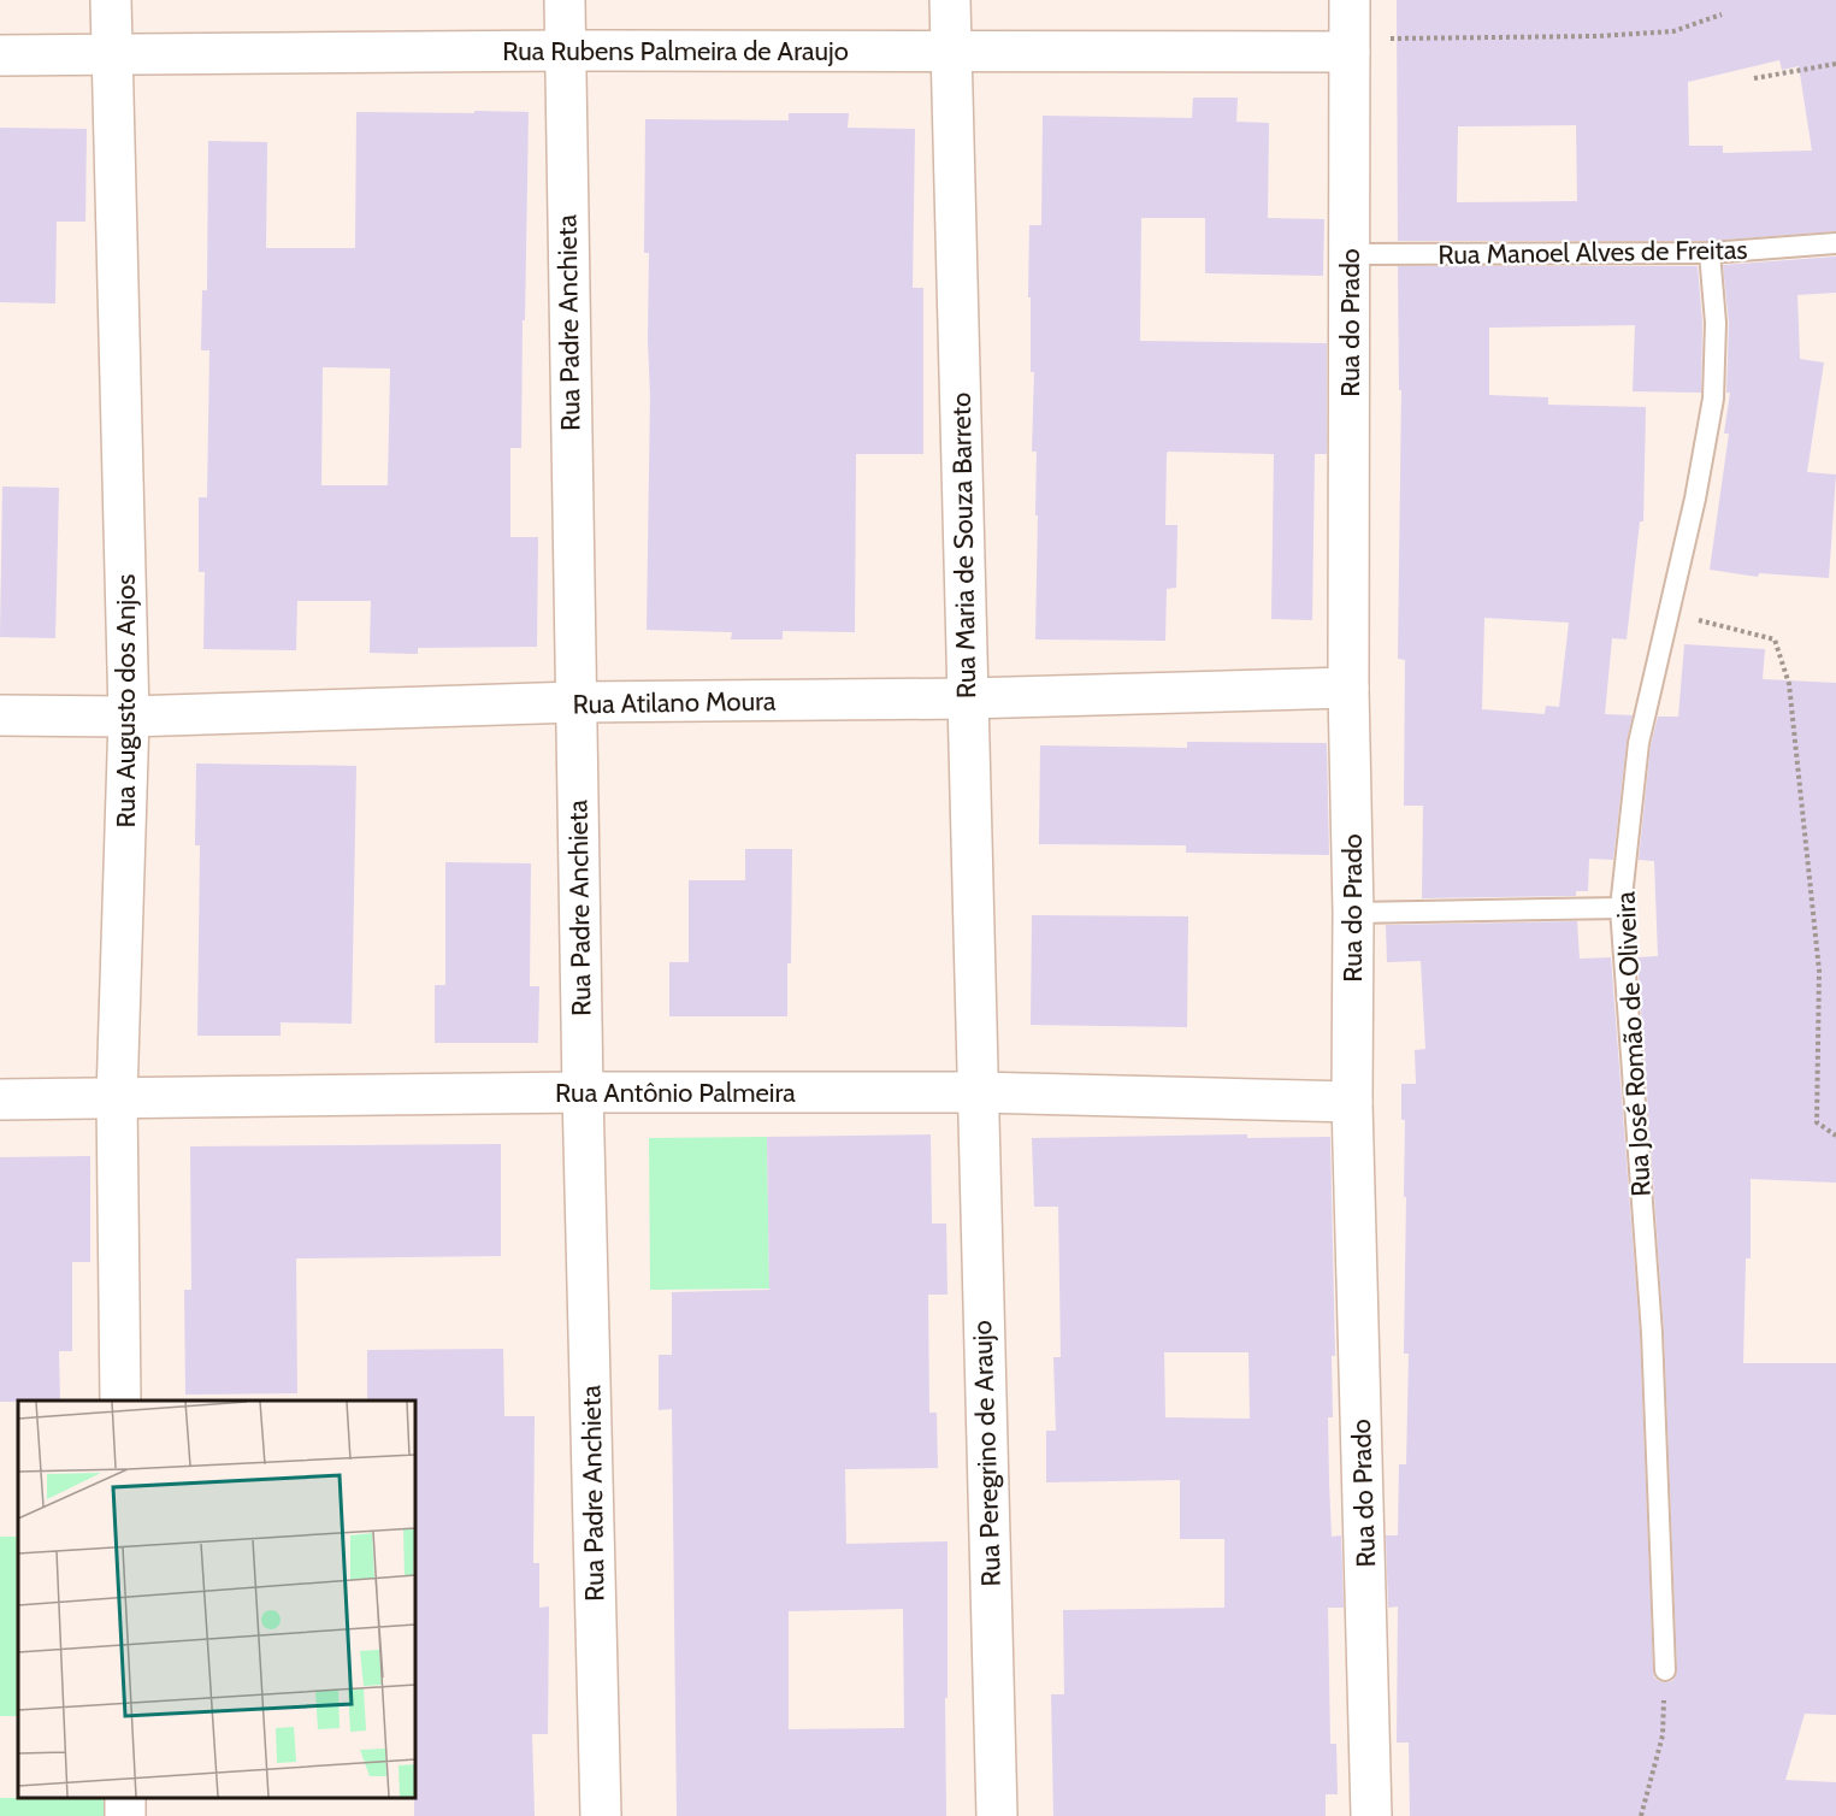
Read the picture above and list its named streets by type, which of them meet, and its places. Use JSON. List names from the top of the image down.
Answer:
{
  "streets": {
    "street": [
      "Rua Rubens Palmeira de Araujo",
      "Rua Padre Anchieta",
      "Rua do Prado",
      "Rua Maria de Souza Barreto",
      "Rua Augusto dos Anjos",
      "Rua Atilano Moura",
      "Rua Antônio Palmeira",
      "Rua Peregrino de Araujo"
    ],
    "lane": ["Rua Manoel Alves de Freitas", "Rua José Romão de Oliveira"]
  },
  "crossings": [
    ["Rua Rubens Palmeira de Araujo", "Rua Padre Anchieta"],
    ["Rua Rubens Palmeira de Araujo", "Rua do Prado"],
    ["Rua Rubens Palmeira de Araujo", "Rua Maria de Souza Barreto"],
    ["Rua Rubens Palmeira de Araujo", "Rua Augusto dos Anjos"],
    ["Rua Manoel Alves de Freitas", "Rua do Prado"],
    ["Rua Manoel Alves de Freitas", "Rua José Romão de Oliveira"],
    ["Rua Padre Anchieta", "Rua Atilano Moura"],
    ["Rua Padre Anchieta", "Rua Antônio Palmeira"],
    ["Rua do Prado", "Rua Atilano Moura"],
    ["Rua do Prado", "Rua Antônio Palmeira"],
    ["Rua Maria de Souza Barreto", "Rua Atilano Moura"],
    ["Rua Maria de Souza Barreto", "Rua Antônio Palmeira"],
    ["Rua Maria de Souza Barreto", "Rua Peregrino de Araujo"],
    ["Rua Augusto dos Anjos", "Rua Atilano Moura"],
    ["Rua Augusto dos Anjos", "Rua Antônio Palmeira"],
    ["Rua Antônio Palmeira", "Rua Peregrino de Araujo"]
  ]
}
